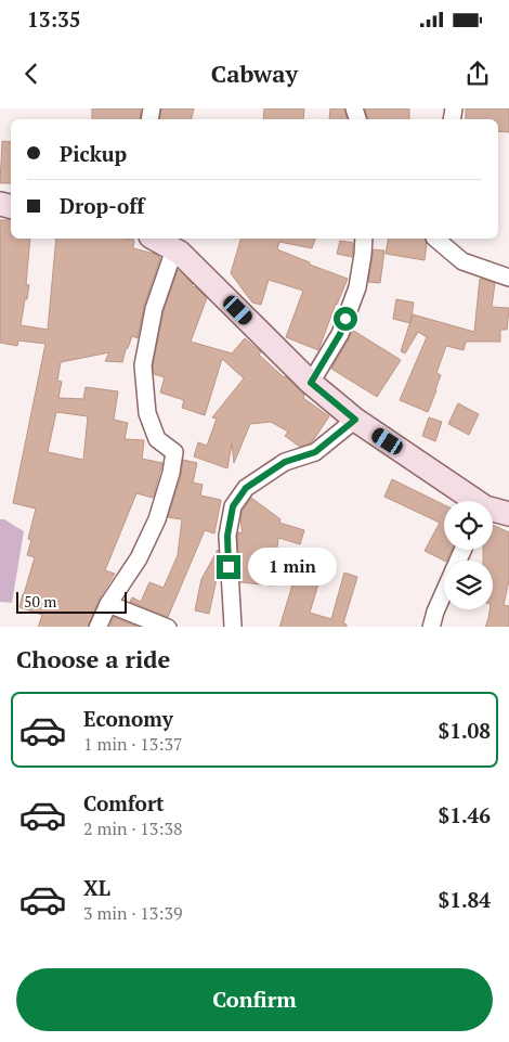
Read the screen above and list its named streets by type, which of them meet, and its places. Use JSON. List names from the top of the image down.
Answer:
{
  "scale_bar": "50 m",
  "page": {
    "status": "13:35",
    "header": "Cabway",
    "banner": ["Pickup", "Drop-off"],
    "bubble": "1 min",
    "scale": "50 m",
    "heading": "Choose a ride",
    "list": [
      {
        "name": "Economy",
        "note": "1 min · 13:37",
        "value": "$1.08"
      },
      {
        "name": "Comfort",
        "note": "2 min · 13:38",
        "value": "$1.46"
      },
      {
        "name": "XL",
        "note": "3 min · 13:39",
        "value": "$1.84"
      }
    ],
    "buttons": "Confirm"
  }
}
